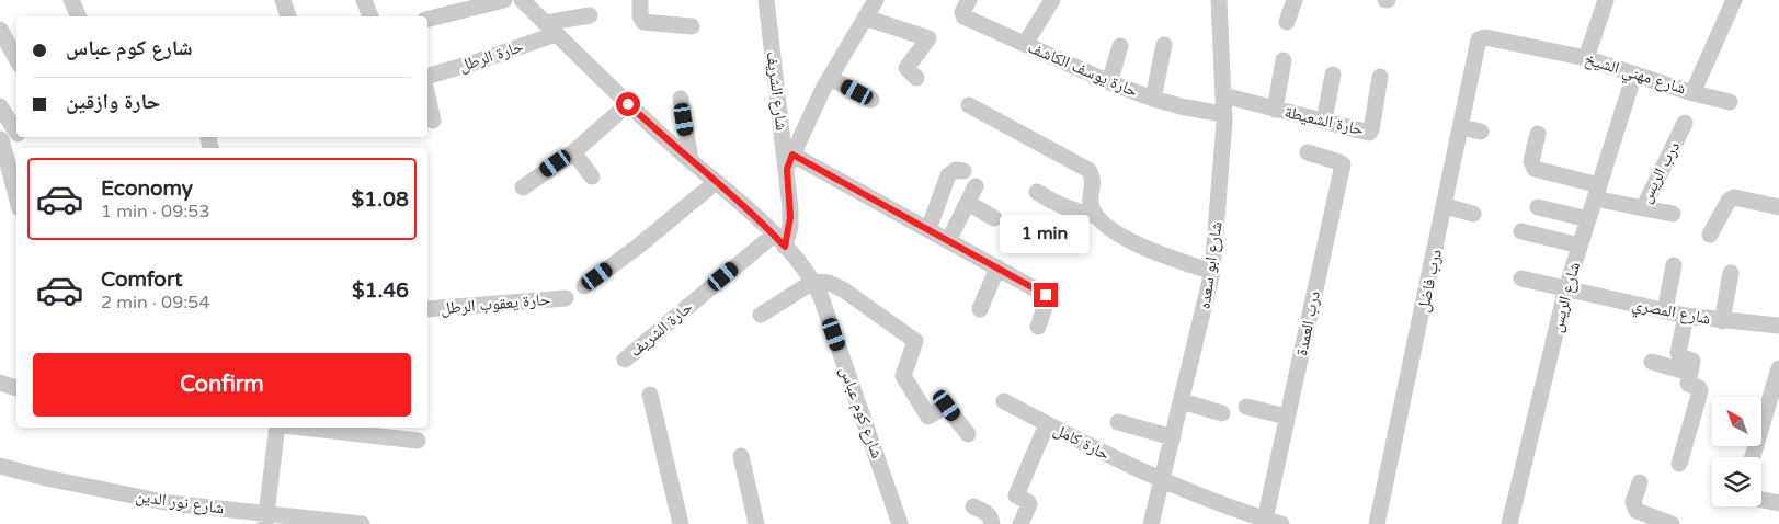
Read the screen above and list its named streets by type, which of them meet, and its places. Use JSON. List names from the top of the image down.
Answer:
{
  "streets": {
    "street": [
      "حارة الرطل",
      "حارة يوسف الكاشف",
      "شارع مهني الشيخ",
      "شارع الشريف",
      "حارة الشعيطة",
      "درب الريس",
      "شارع ابو سعده",
      "درب فاضل",
      "شارع الريس",
      "حارة يعقوب الرطل",
      "شارع المصري",
      "درب العمدة",
      "حارة الشريف",
      "شارع كوم عباس",
      "حارة كامل",
      "شارع نور الدين"
    ]
  },
  "crossings": [
    ["حارة الرطل", "شارع كوم عباس"],
    ["حارة يوسف الكاشف", "شارع ابو سعده"],
    ["شارع مهني الشيخ", "درب فاضل"],
    ["شارع مهني الشيخ", "شارع الريس"],
    ["شارع الشريف", "حارة الشريف"],
    ["شارع الشريف", "شارع كوم عباس"],
    ["حارة الشعيطة", "شارع ابو سعده"],
    ["درب الريس", "شارع الريس"],
    ["شارع ابو سعده", "حارة كامل"],
    ["شارع الريس", "شارع المصري"],
    ["درب العمدة", "حارة كامل"],
    ["حارة الشريف", "شارع كوم عباس"]
  ],
  "north": "top left",
  "page": {
    "banner": ["شارع كوم عباس", "حارة وازقين"],
    "list": [
      {
        "name": "Economy",
        "note": "1 min · 09:53",
        "value": "$1.08"
      },
      {
        "name": "Comfort",
        "note": "2 min · 09:54",
        "value": "$1.46"
      }
    ],
    "bubble": "1 min",
    "buttons": "Confirm"
  }
}
